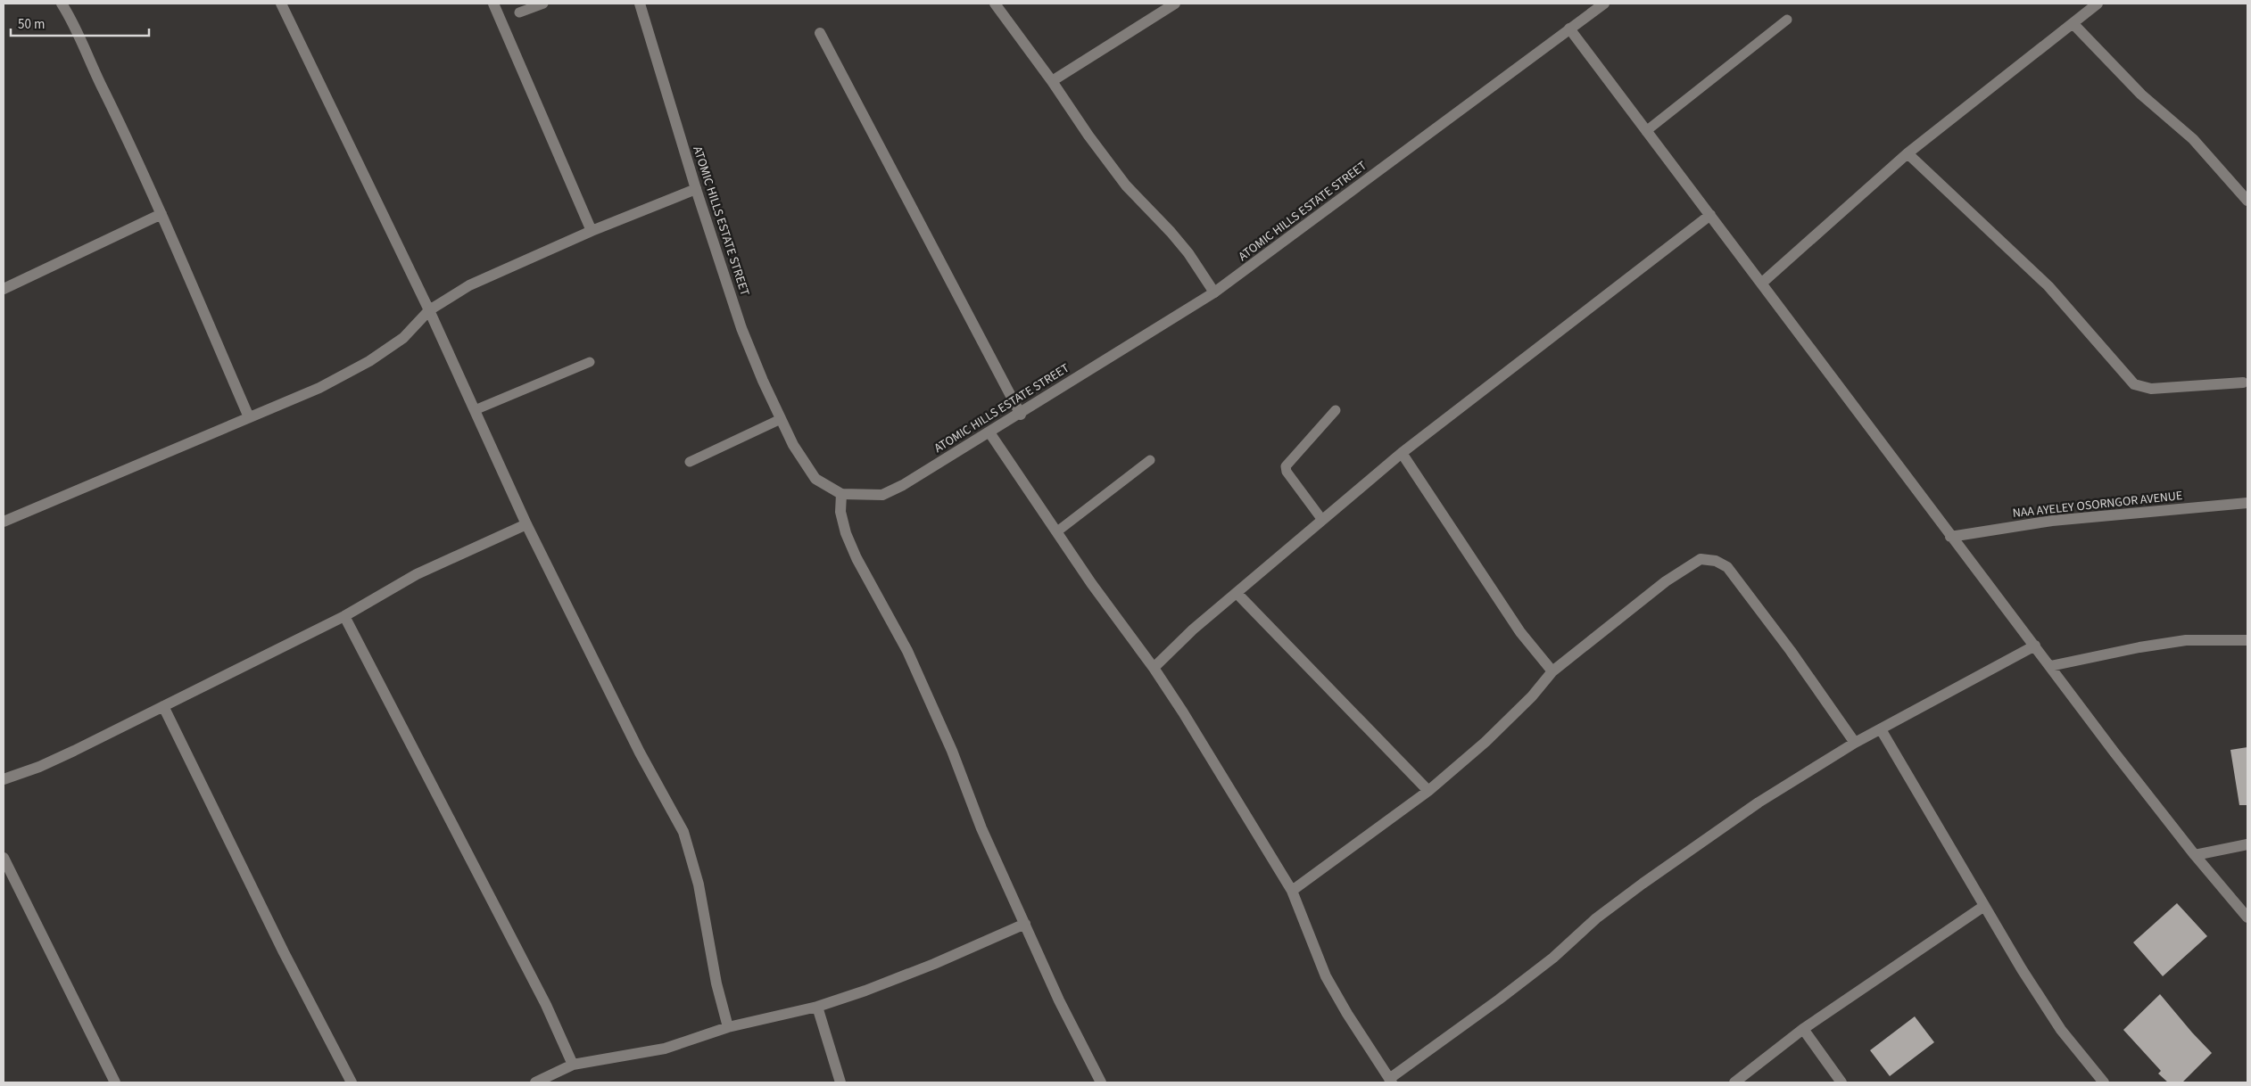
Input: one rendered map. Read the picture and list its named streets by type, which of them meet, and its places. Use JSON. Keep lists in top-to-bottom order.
{
  "streets": {
    "street": ["ATOMIC HILLS ESTATE STREET", "NAA AYELEY OSORNGOR AVENUE"]
  },
  "scale_bar": "50 m"
}
